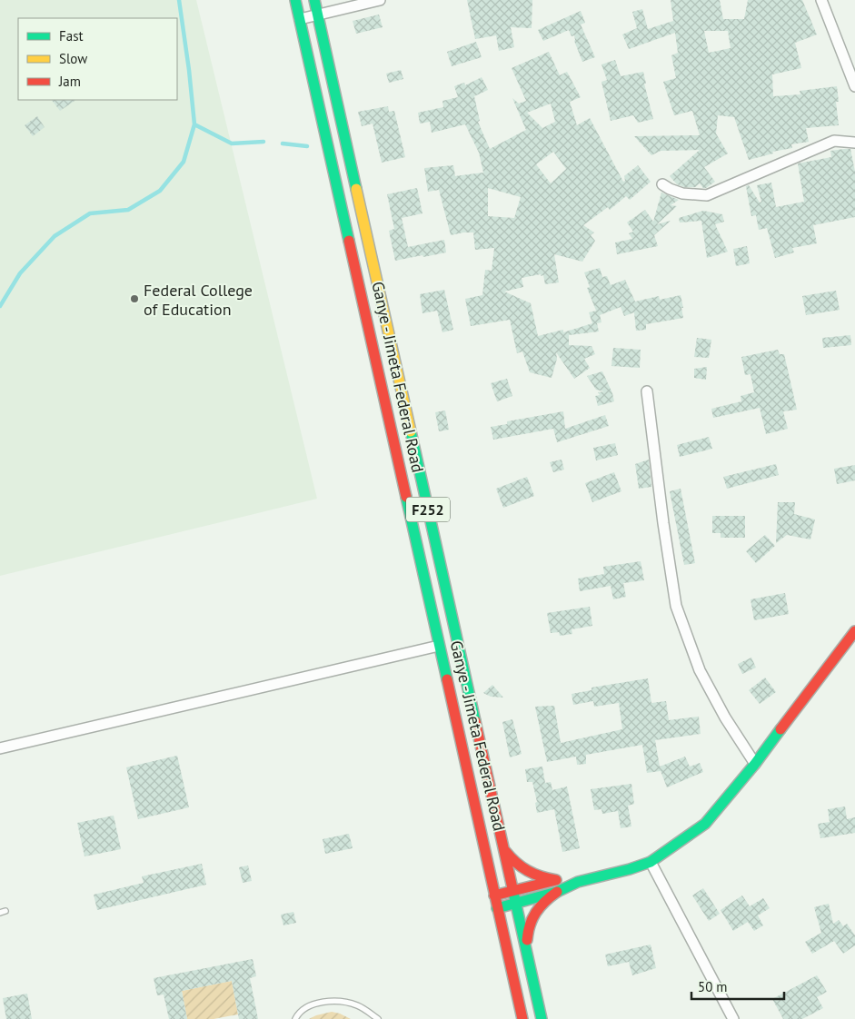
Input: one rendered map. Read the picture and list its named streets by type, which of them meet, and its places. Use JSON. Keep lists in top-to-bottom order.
{
  "streets": {
    "main road": ["Ganye - Jimeta Federal Road", "F252"]
  },
  "places": ["Federal College of Education"],
  "legend": ["Fast", "Slow", "Jam"],
  "scale_bar": "50 m"
}
